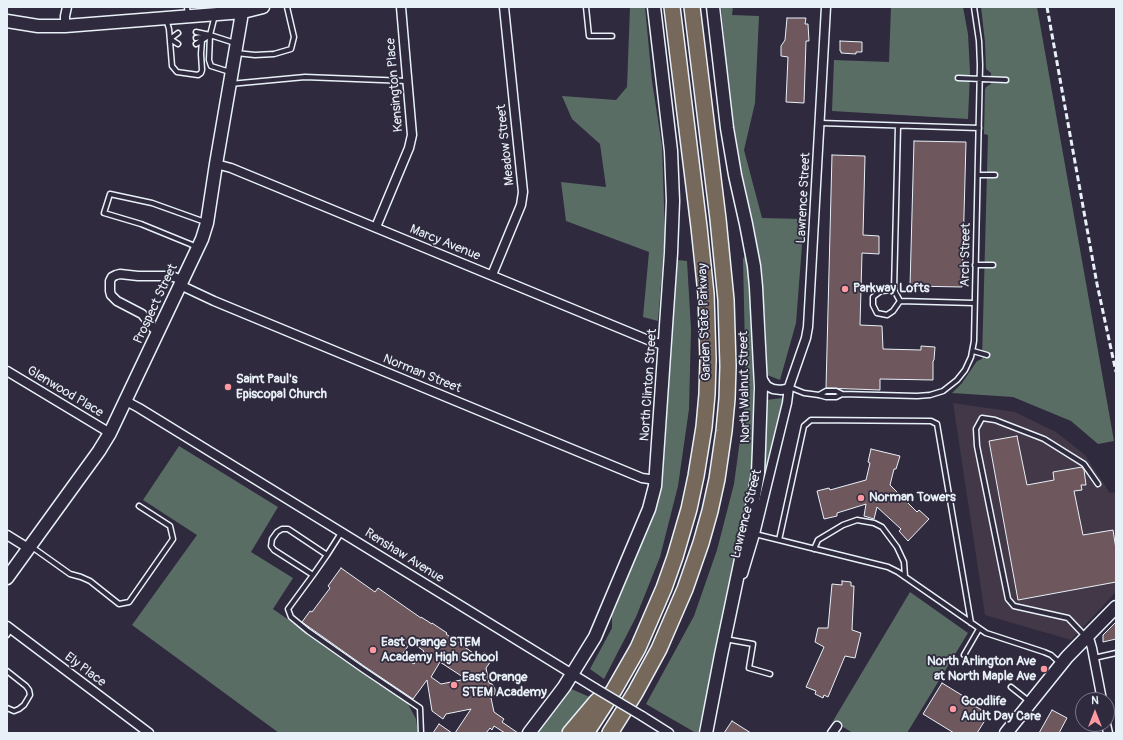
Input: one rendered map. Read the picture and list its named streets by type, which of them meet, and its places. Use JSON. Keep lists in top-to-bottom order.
{
  "streets": {
    "highway": ["Garden State Parkway"],
    "main road": ["Prospect Street", "North Clinton Street", "North Walnut Street"],
    "street": [
      "Kensington Place",
      "Meadow Street",
      "Lawrence Street",
      "Marcy Avenue",
      "Norman Street",
      "Glenwood Place",
      "Renshaw Avenue",
      "Ely Place"
    ],
    "lane": ["Arch Street"]
  },
  "crossings": [
    ["Kensington Place", "Marcy Avenue"],
    ["Meadow Street", "Marcy Avenue"],
    ["Lawrence Street", "Arch Street"],
    ["Lawrence Street", "North Walnut Street"],
    ["Marcy Avenue", "Prospect Street"],
    ["Marcy Avenue", "North Clinton Street"],
    ["Prospect Street", "Norman Street"],
    ["Prospect Street", "Glenwood Place"],
    ["Prospect Street", "Renshaw Avenue"],
    ["Norman Street", "North Clinton Street"],
    ["North Clinton Street", "Renshaw Avenue"]
  ],
  "places": [
    "Parkway Lofts",
    "Saint Paul's Episcopal Church",
    "Norman Towers",
    "East Orange STEM Academy High School",
    "North Arlington Ave at North Maple Ave",
    "East Orange STEM Academy",
    "Goodlife Adult Day Care"
  ],
  "north": "top"
}
